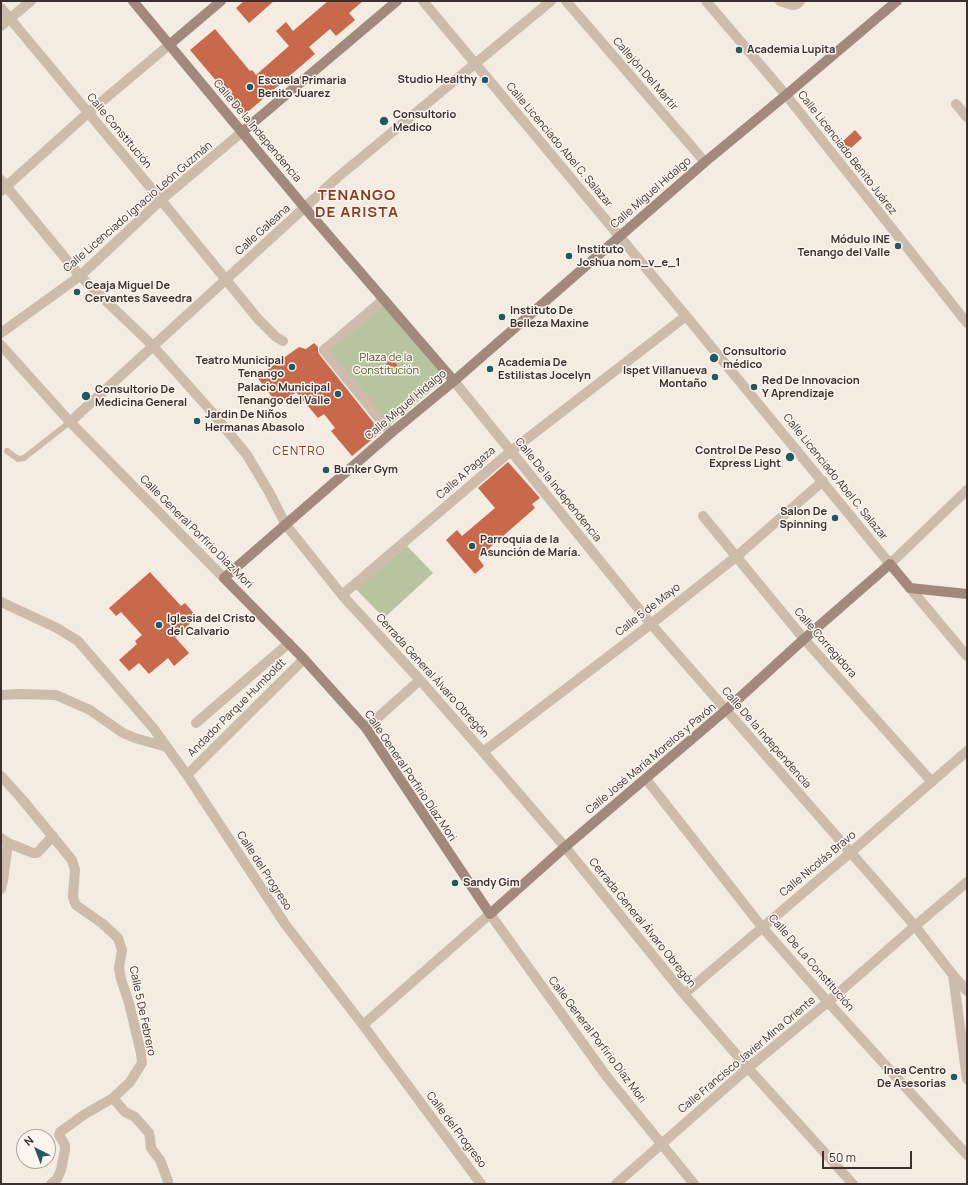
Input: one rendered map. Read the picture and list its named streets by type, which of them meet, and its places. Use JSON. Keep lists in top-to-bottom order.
{
  "streets": {
    "street": [
      "Callejón Del Martir",
      "Calle Constitución",
      "Calle De la Independencia",
      "Calle Licenciado Abel C. Salazar",
      "Calle Licenciado Benito Juárez",
      "Calle Miguel Hidalgo",
      "Calle Licenciado Ignacio León Guzmán",
      "Calle Galeana",
      "Calle A Pagaza",
      "Calle General Porfirio Díaz Mori",
      "Calle 5 de Mayo",
      "Calle Corregidora",
      "Cerrada General Álvaro Obregón",
      "Andador Parque Humboldt",
      "Calle José María Morelos y Pavón",
      "Calle Nicolás Bravo",
      "Calle del Progreso",
      "Calle De La Constitución",
      "Calle 5 De Febrero",
      "Calle Francisco Javier Mina Oriente"
    ]
  },
  "crossings": [
    ["Callejón Del Martir", "Calle Miguel Hidalgo"],
    ["Calle Constitución", "Calle Licenciado Ignacio León Guzmán"],
    ["Calle Constitución", "Calle Galeana"],
    ["Calle De la Independencia", "Calle Miguel Hidalgo"],
    ["Calle De la Independencia", "Calle Licenciado Ignacio León Guzmán"],
    ["Calle De la Independencia", "Calle Galeana"],
    ["Calle De la Independencia", "Calle A Pagaza"],
    ["Calle De la Independencia", "Calle 5 de Mayo"],
    ["Calle De la Independencia", "Calle José María Morelos y Pavón"],
    ["Calle De la Independencia", "Calle Nicolás Bravo"],
    ["Calle De la Independencia", "Calle Francisco Javier Mina Oriente"],
    ["Calle Licenciado Abel C. Salazar", "Calle Miguel Hidalgo"],
    ["Calle Licenciado Abel C. Salazar", "Calle Galeana"],
    ["Calle Licenciado Abel C. Salazar", "Calle A Pagaza"],
    ["Calle Licenciado Abel C. Salazar", "Calle 5 de Mayo"],
    ["Calle Licenciado Abel C. Salazar", "Calle José María Morelos y Pavón"],
    ["Calle Licenciado Benito Juárez", "Calle Miguel Hidalgo"],
    ["Calle Miguel Hidalgo", "Calle General Porfirio Díaz Mori"],
    ["Calle Miguel Hidalgo", "Cerrada General Álvaro Obregón"],
    ["Calle Licenciado Ignacio León Guzmán", "Cerrada General Álvaro Obregón"],
    ["Calle Galeana", "Calle General Porfirio Díaz Mori"],
    ["Calle Galeana", "Cerrada General Álvaro Obregón"],
    ["Calle A Pagaza", "Cerrada General Álvaro Obregón"],
    ["Calle General Porfirio Díaz Mori", "Andador Parque Humboldt"],
    ["Calle General Porfirio Díaz Mori", "Calle José María Morelos y Pavón"],
    ["Calle General Porfirio Díaz Mori", "Calle Francisco Javier Mina Oriente"],
    ["Calle 5 de Mayo", "Calle Corregidora"],
    ["Calle 5 de Mayo", "Cerrada General Álvaro Obregón"],
    ["Calle Corregidora", "Calle José María Morelos y Pavón"],
    ["Calle Corregidora", "Calle Nicolás Bravo"],
    ["Cerrada General Álvaro Obregón", "Calle José María Morelos y Pavón"],
    ["Cerrada General Álvaro Obregón", "Calle Nicolás Bravo"],
    ["Cerrada General Álvaro Obregón", "Calle Francisco Javier Mina Oriente"],
    ["Andador Parque Humboldt", "Calle del Progreso"],
    ["Calle José María Morelos y Pavón", "Calle del Progreso"],
    ["Calle José María Morelos y Pavón", "Calle De La Constitución"],
    ["Calle Nicolás Bravo", "Calle De La Constitución"],
    ["Calle De La Constitución", "Calle Francisco Javier Mina Oriente"]
  ],
  "districts": ["TENANGO DE ARISTA", "CENTRO"],
  "parks": ["Plaza de la Constitución"],
  "places": [
    "Academia Lupita",
    "Studio Healthy",
    "Escuela Primaria Benito Juarez",
    "Consultorio Medico",
    "Módulo INE Tenango del Valle",
    "Instituto Joshua nom_v_e_1",
    "Ceaja Miguel De Cervantes Saveedra",
    "Instituto De Belleza Maxine",
    "Consultorio médico",
    "Teatro Municipal Tenango",
    "Academia De Estilistas Jocelyn",
    "Ispet Villanueva Montaño",
    "Red De Innovacion Y Aprendizaje",
    "Palacio Municipal Tenango del Valle",
    "Consultorio De Medicina General",
    "Jardin De Niños Hermanas Abasolo",
    "Control De Peso Express Light",
    "Bunker Gym",
    "Salon De Spinning",
    "Parroquia de la Asunción de María.",
    "Iglesia del Cristo del Calvario",
    "Sandy Gim",
    "Inea Centro De Asesorias"
  ],
  "scale_bar": "50 m",
  "north": "top left"
}
